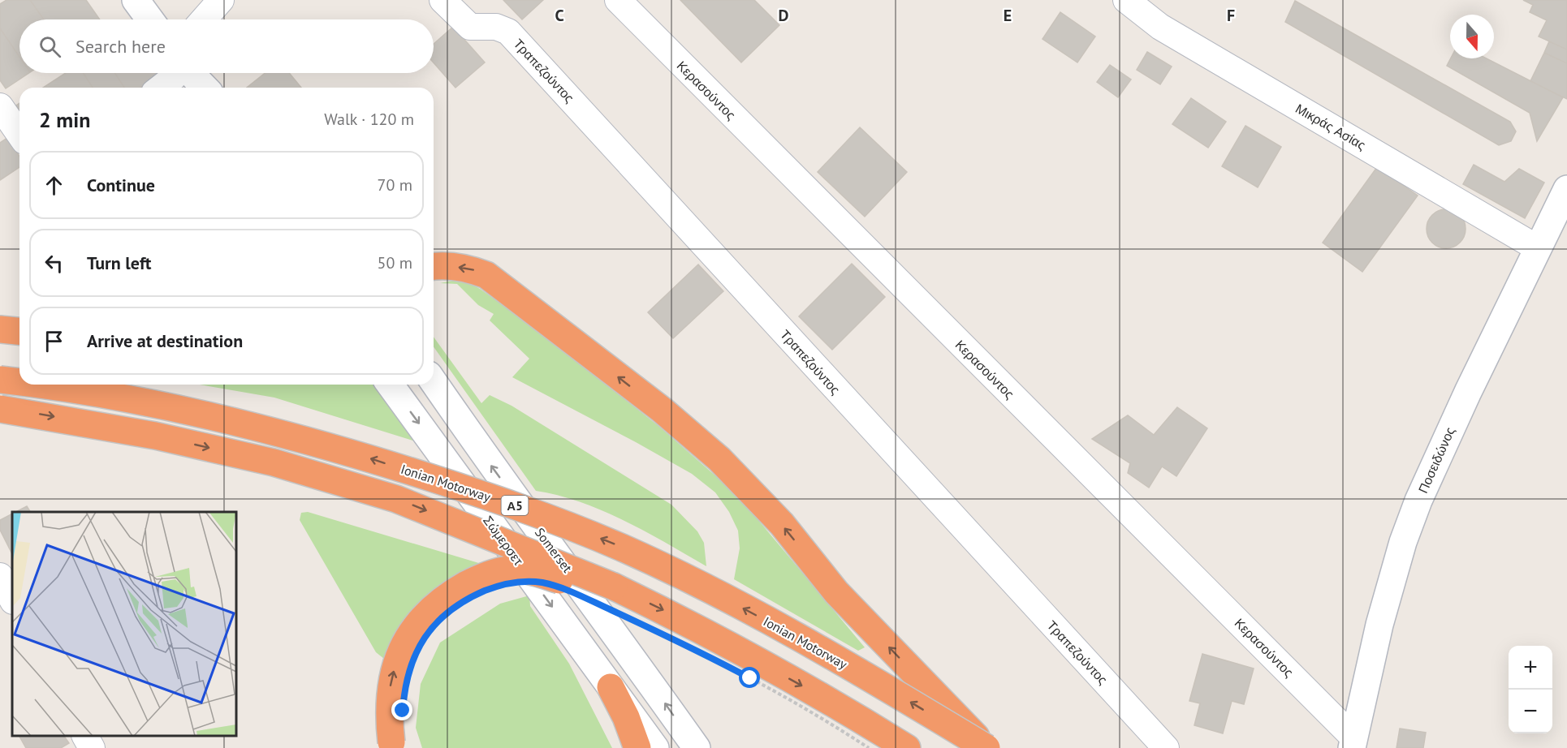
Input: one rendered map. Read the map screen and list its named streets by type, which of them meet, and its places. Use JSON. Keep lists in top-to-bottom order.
{
  "streets": {
    "highway": ["Ionian Motorway", "Α5"],
    "street": [
      "Τραπεζούντος",
      "Κερασούντος",
      "Μικράς Ασίας",
      "Ποσειδώνος",
      "Σώμερσετ",
      "Somerset"
    ]
  },
  "crossings": [
    ["Κερασούντος", "Ποσειδώνος"],
    ["Μικράς Ασίας", "Ποσειδώνος"]
  ],
  "one_way": ["Σώμερσετ", "Somerset"],
  "north": "bottom",
  "page": {
    "search": "Search here",
    "heading": ["2 min", "Walk · 120 m"],
    "list": [
      ["Continue", "70 m"],
      ["Turn left", "50 m"],
      "Arrive at destination"
    ],
    "map_buttons": ["+", "−"]
  },
  "grid": {
    "columns": [
      "C",
      "D",
      "E",
      "F"
    ]
  }
}
